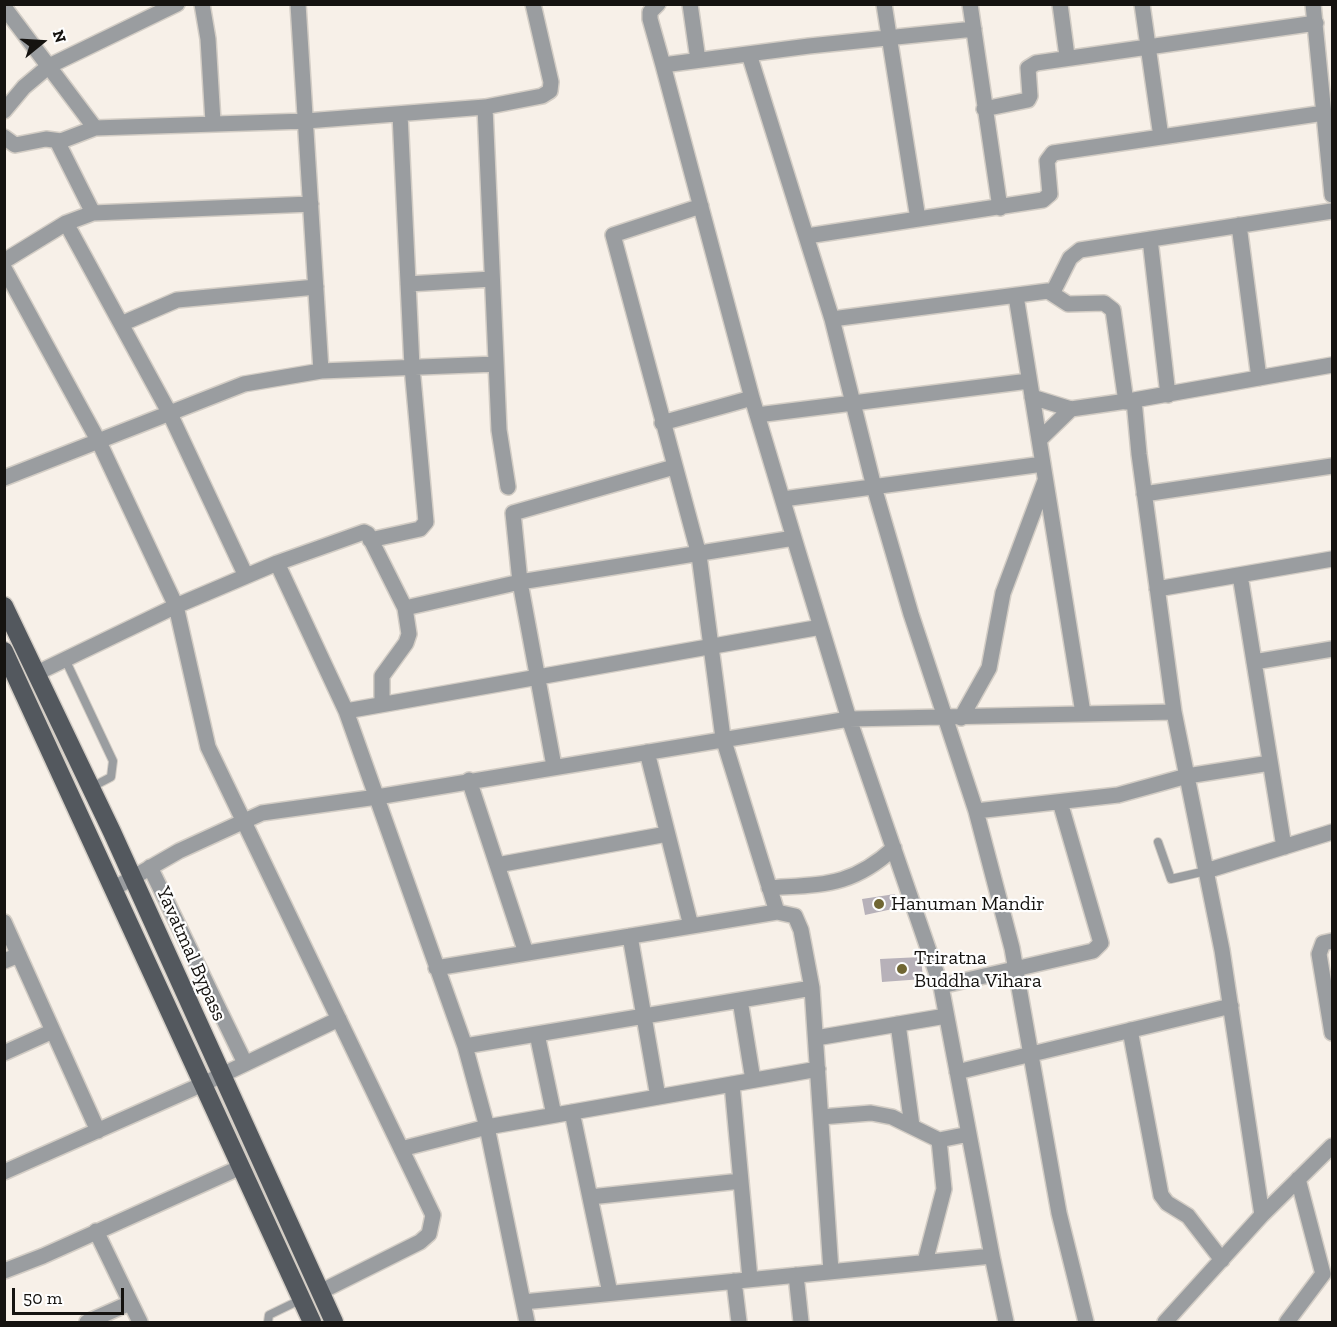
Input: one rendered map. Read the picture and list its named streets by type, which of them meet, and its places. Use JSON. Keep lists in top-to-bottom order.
{
  "streets": {
    "main road": ["Yavatmal Bypass"]
  },
  "places": ["Hanuman Mandir", "Triratna Buddha Vihara"],
  "scale_bar": "50 m",
  "north": "right"
}
